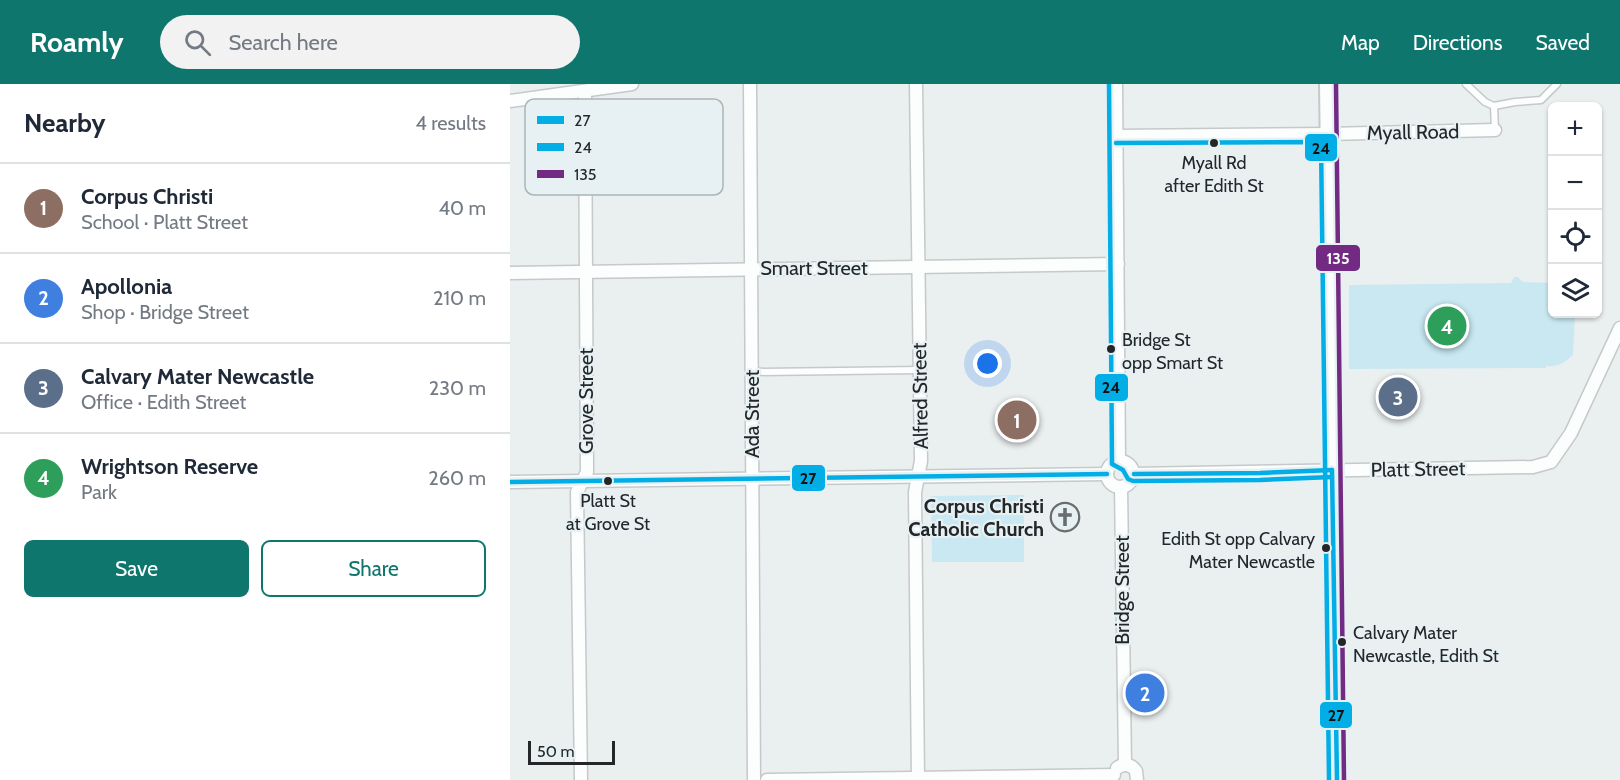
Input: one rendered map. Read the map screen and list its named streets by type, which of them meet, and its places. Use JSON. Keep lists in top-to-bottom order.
{
  "streets": {
    "street": [
      "Myall Road",
      "Smart Street",
      "Alfred Street",
      "Grove Street",
      "Ada Street",
      "Platt Street",
      "Bridge Street"
    ]
  },
  "crossings": [
    ["Smart Street", "Alfred Street"],
    ["Smart Street", "Grove Street"],
    ["Smart Street", "Ada Street"],
    ["Platt Street", "Bridge Street"]
  ],
  "places": {
    "other": [
      "Myall Rd after Edith St",
      "Bridge St opp Smart St",
      "Platt St at Grove St",
      "Edith St opp Calvary Mater Newcastle",
      "Calvary Mater Newcastle, Edith St"
    ],
    "church": ["Corpus Christi Catholic Church"]
  },
  "lines": ["transit line 24", "transit line 135", "transit line 27"],
  "legend": ["27", "24", "135"],
  "scale_bar": "50 m",
  "page": {
    "header": "Roamly",
    "search": "Search here",
    "nav": ["Map", "Directions", "Saved"],
    "heading": ["Nearby", "4 results"],
    "map_buttons": ["+", "−"],
    "list": [
      {
        "mark": "1",
        "name": "Corpus Christi",
        "note": "School · Platt Street",
        "value": "40 m"
      },
      {
        "mark": "2",
        "name": "Apollonia",
        "note": "Shop · Bridge Street",
        "value": "210 m"
      },
      {
        "mark": "3",
        "name": "Calvary Mater Newcastle",
        "note": "Office · Edith Street",
        "value": "230 m"
      },
      {
        "mark": "4",
        "name": "Wrightson Reserve",
        "note": "Park",
        "value": "260 m"
      }
    ],
    "pins": [
      "4",
      "3",
      "1",
      "2"
    ],
    "buttons": ["Save", "Share"],
    "scale": "50 m"
  }
}
